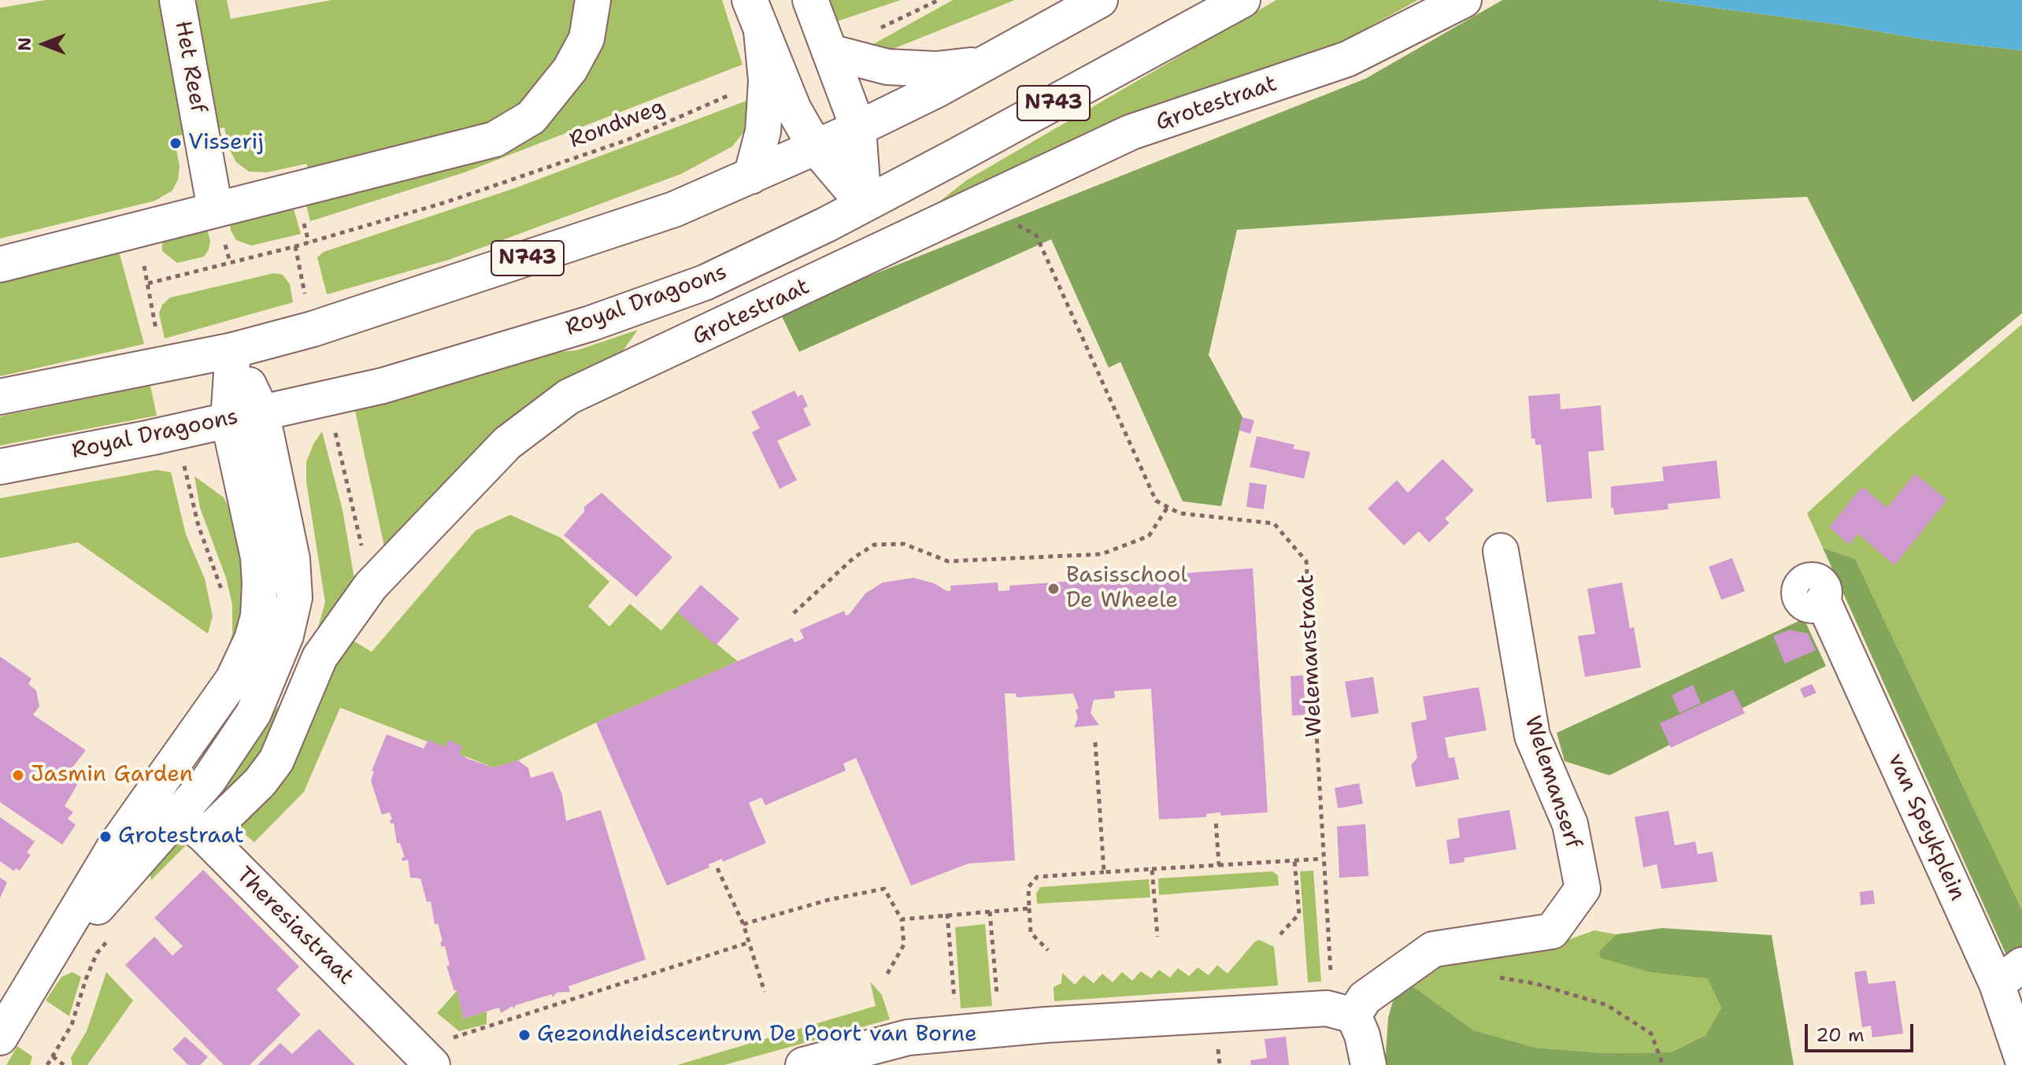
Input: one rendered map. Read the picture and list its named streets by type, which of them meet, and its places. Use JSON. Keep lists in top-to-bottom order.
{
  "streets": {
    "street": [
      "Het Reef",
      "N743",
      "Grotestraat",
      "Royal Dragoons",
      "Welemanserf",
      "van Speykplein",
      "Theresiastraat"
    ],
    "path": ["Rondweg", "Welemanstraat"]
  },
  "crossings": [
    ["N743", "Grotestraat"],
    ["Grotestraat", "Royal Dragoons"],
    ["Grotestraat", "Theresiastraat"],
    ["Welemanstraat", "Welemanserf"]
  ],
  "places": [
    "Visserij",
    "Basisschool De Wheele",
    "Jasmin Garden",
    "Grotestraat",
    "Gezondheidscentrum De Poort van Borne"
  ],
  "scale_bar": "20 m",
  "north": "left"
}
